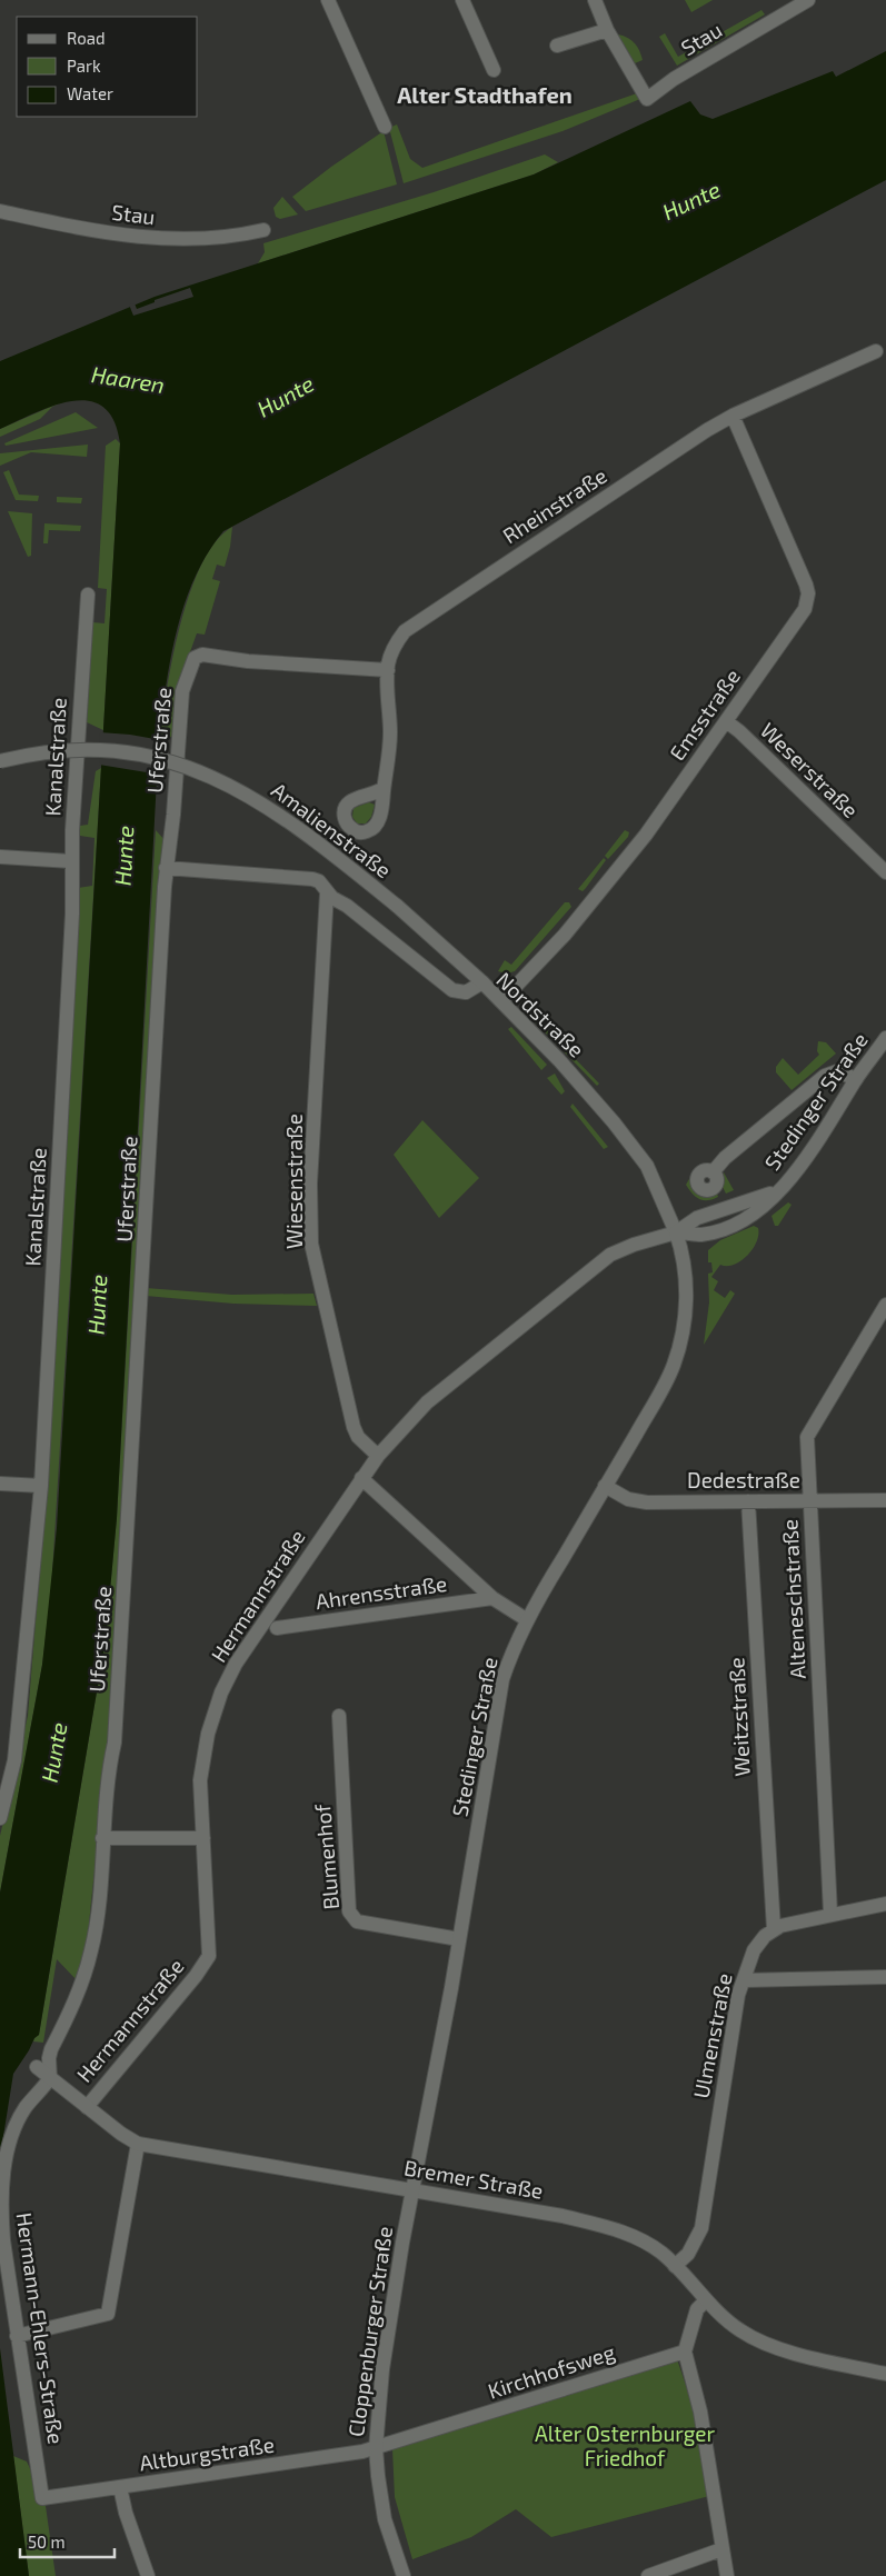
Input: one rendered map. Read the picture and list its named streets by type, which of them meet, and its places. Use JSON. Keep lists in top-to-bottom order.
{
  "streets": {
    "street": [
      "Stau",
      "Rheinstraße",
      "Emsstraße",
      "Uferstraße",
      "Kanalstraße",
      "Weserstraße",
      "Amalienstraße",
      "Nordstraße",
      "Stedinger Straße",
      "Wiesenstraße",
      "Dedestraße",
      "Ahrensstraße",
      "Hermannstraße",
      "Alteneschstraße",
      "Weitzstraße",
      "Blumenhof",
      "Ulmenstraße",
      "Bremer Straße",
      "Hermann-Ehlers-Straße",
      "Cloppenburger Straße",
      "Kirchhofsweg",
      "Altburgstraße"
    ]
  },
  "crossings": [
    ["Rheinstraße", "Emsstraße"],
    ["Rheinstraße", "Uferstraße"],
    ["Emsstraße", "Weserstraße"],
    ["Emsstraße", "Nordstraße"],
    ["Uferstraße", "Nordstraße"],
    ["Uferstraße", "Bremer Straße"],
    ["Uferstraße", "Hermann-Ehlers-Straße"],
    ["Amalienstraße", "Nordstraße"],
    ["Nordstraße", "Stedinger Straße"],
    ["Nordstraße", "Wiesenstraße"],
    ["Nordstraße", "Hermannstraße"],
    ["Stedinger Straße", "Dedestraße"],
    ["Stedinger Straße", "Hermannstraße"],
    ["Stedinger Straße", "Blumenhof"],
    ["Stedinger Straße", "Bremer Straße"],
    ["Stedinger Straße", "Cloppenburger Straße"],
    ["Wiesenstraße", "Hermannstraße"],
    ["Dedestraße", "Alteneschstraße"],
    ["Dedestraße", "Weitzstraße"],
    ["Hermannstraße", "Bremer Straße"],
    ["Alteneschstraße", "Ulmenstraße"],
    ["Weitzstraße", "Ulmenstraße"],
    ["Ulmenstraße", "Bremer Straße"],
    ["Bremer Straße", "Hermann-Ehlers-Straße"],
    ["Bremer Straße", "Cloppenburger Straße"],
    ["Hermann-Ehlers-Straße", "Altburgstraße"],
    ["Cloppenburger Straße", "Kirchhofsweg"],
    ["Cloppenburger Straße", "Altburgstraße"],
    ["Kirchhofsweg", "Altburgstraße"]
  ],
  "districts": ["Alter Stadthafen"],
  "water": ["Hunte", "Haaren"],
  "parks": ["Alter Osternburger Friedhof"],
  "legend": ["Road", "Park", "Water"],
  "scale_bar": "50 m"
}
